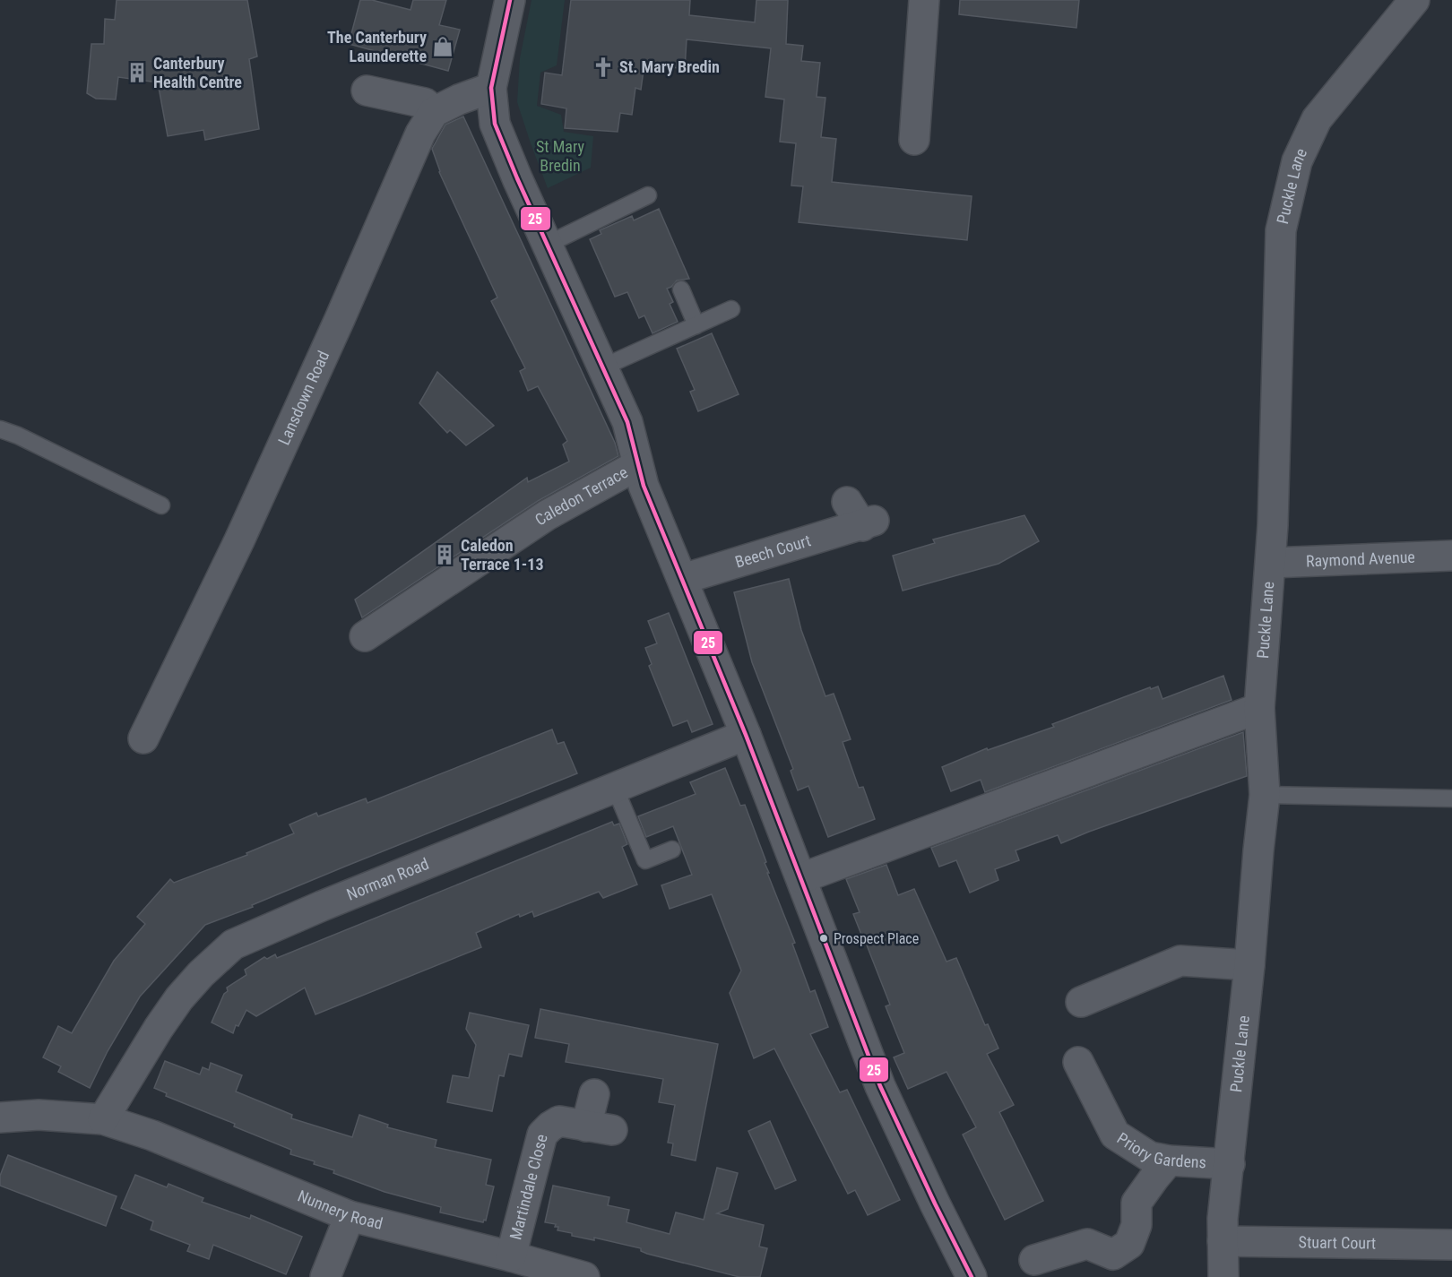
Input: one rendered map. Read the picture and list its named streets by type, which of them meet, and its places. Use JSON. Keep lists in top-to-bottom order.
{
  "streets": {
    "street": [
      "Puckle Lane",
      "Lansdown Road",
      "Caledon Terrace",
      "Beech Court",
      "Raymond Avenue",
      "Norman Road",
      "Priory Gardens",
      "Martindale Close",
      "Nunnery Road",
      "Stuart Court"
    ]
  },
  "crossings": [
    ["Puckle Lane", "Raymond Avenue"],
    ["Puckle Lane", "Priory Gardens"],
    ["Puckle Lane", "Stuart Court"],
    ["Norman Road", "Nunnery Road"],
    ["Martindale Close", "Nunnery Road"]
  ],
  "parks": ["St Mary Bredin"],
  "places": {
    "shop": ["The Canterbury Launderette"],
    "church": ["St. Mary Bredin"],
    "building": ["Canterbury Health Centre", "Caledon Terrace 1-13"],
    "other": ["Prospect Place"]
  },
  "lines": ["transit line 25"]
}
